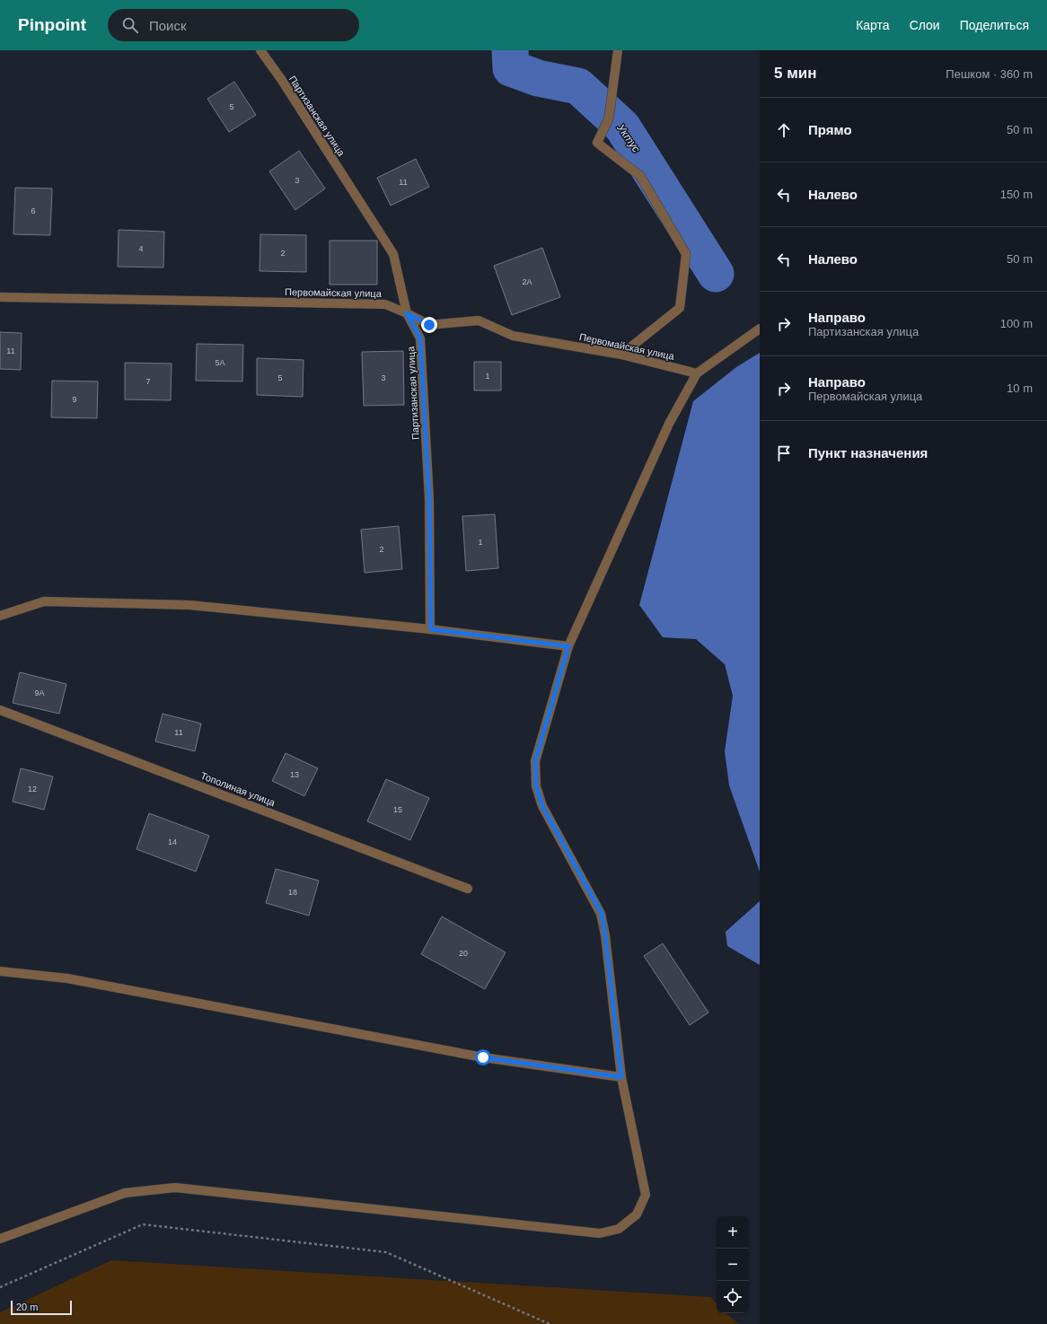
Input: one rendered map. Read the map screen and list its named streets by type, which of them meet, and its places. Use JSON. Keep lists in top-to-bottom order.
{
  "streets": {
    "street": ["Партизанская улица", "Первомайская улица", "Тополиная улица"]
  },
  "crossings": [
    ["Партизанская улица", "Первомайская улица"]
  ],
  "water": ["Уктус"],
  "house_numbers": [
    "5",
    "3",
    "11",
    "6",
    "4",
    "2",
    "2А",
    "11",
    "5А",
    "1",
    "5",
    "3",
    "7",
    "9",
    "1",
    "2",
    "9А",
    "11",
    "13",
    "12",
    "15",
    "14",
    "18",
    "20"
  ],
  "scale_bar": "20 m",
  "page": {
    "header": "Pinpoint",
    "search": "Поиск",
    "nav": ["Карта", "Слои", "Поделиться"],
    "heading": ["5 мин", "Пешком · 360 m"],
    "list": [
      ["Прямо", "50 m"],
      ["Налево", "150 m"],
      ["Налево", "50 m"],
      ["Направо", "Партизанская улица", "100 m"],
      ["Направо", "Первомайская улица", "10 m"],
      "Пункт назначения"
    ],
    "map_buttons": ["+", "−"],
    "scale": "20 m"
  }
}
